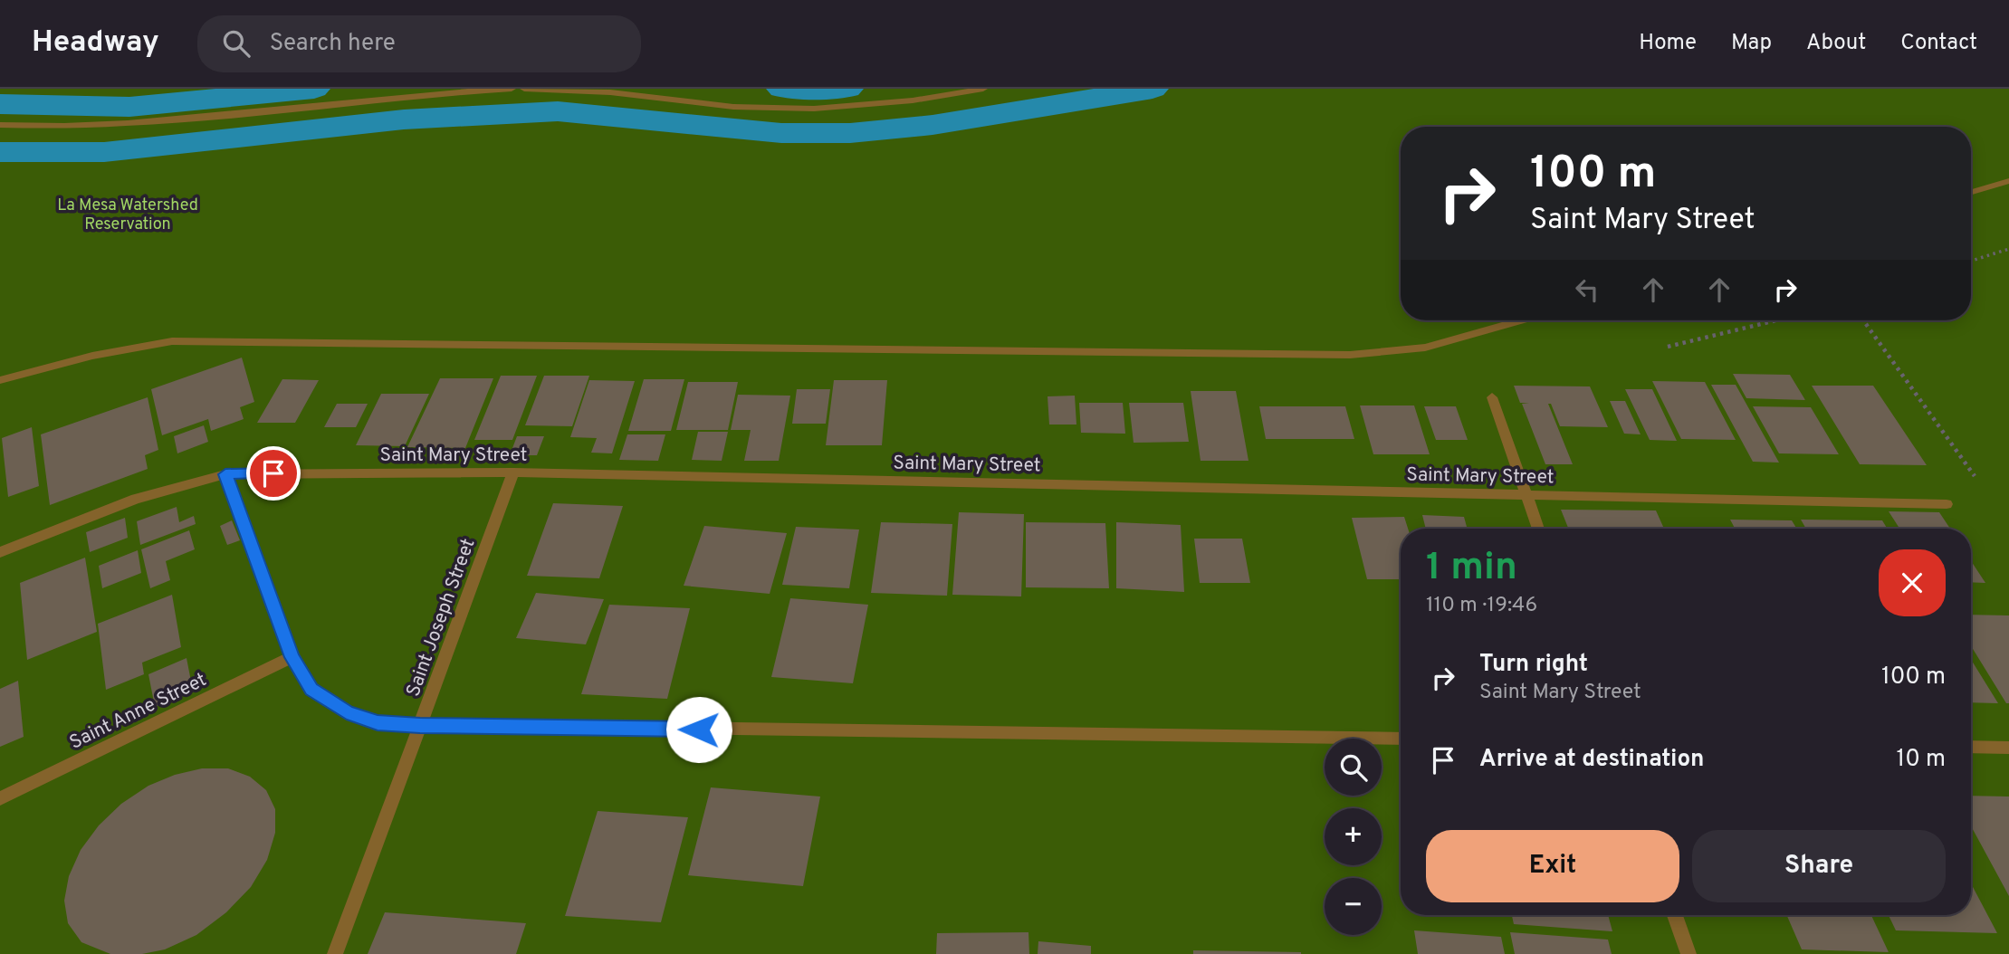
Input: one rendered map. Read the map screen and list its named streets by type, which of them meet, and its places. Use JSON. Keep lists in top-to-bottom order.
{
  "streets": {
    "street": ["Saint Mary Street", "Saint Joseph Street", "Saint Anne Street"]
  },
  "crossings": [
    ["Saint Mary Street", "Saint Joseph Street"]
  ],
  "parks": ["La Mesa Watershed Reservation"],
  "page": {
    "header": "Headway",
    "search": "Search here",
    "nav": [
      "Home",
      "Map",
      "About",
      "Contact"
    ],
    "turn": ["100 m", "Saint Mary Street"],
    "heading": ["1 min", "110 m · 19:46"],
    "list": [
      {
        "name": "Turn right",
        "note": "Saint Mary Street",
        "value": "100 m"
      },
      {
        "name": "Arrive at destination",
        "value": "10 m"
      }
    ],
    "map_buttons": ["+", "−"],
    "buttons": ["Exit", "Share"]
  }
}
